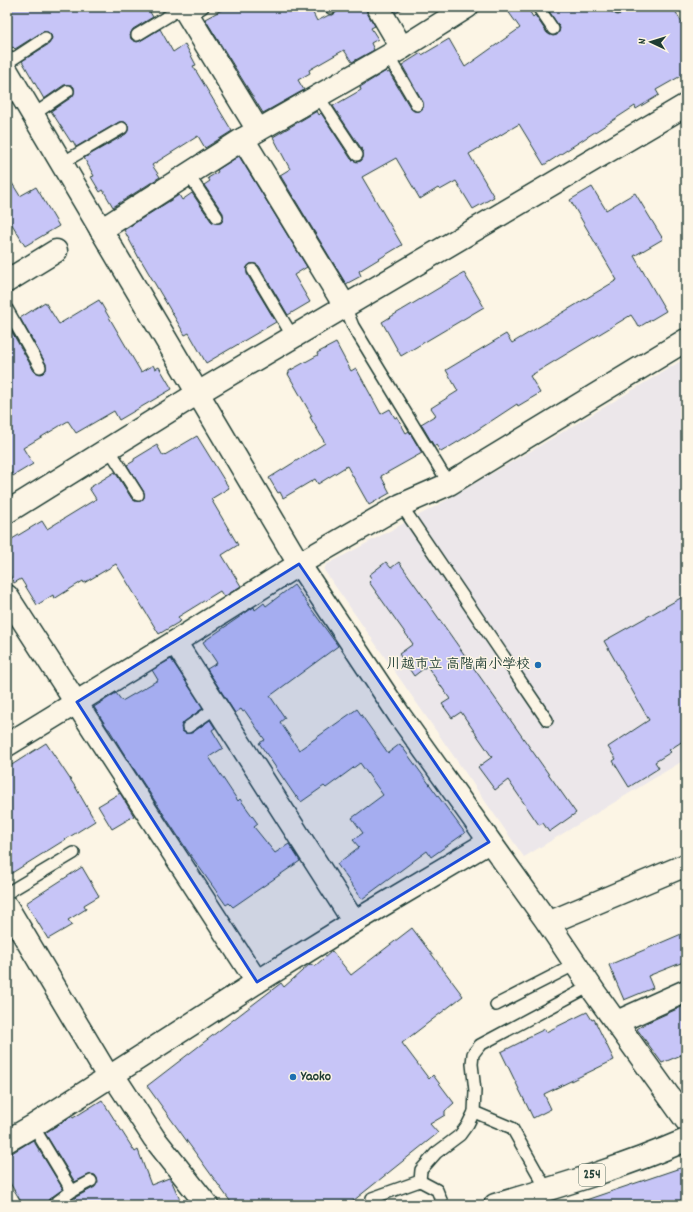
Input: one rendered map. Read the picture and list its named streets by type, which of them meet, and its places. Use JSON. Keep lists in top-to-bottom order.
{
  "streets": {
    "main road": ["254"]
  },
  "places": ["川越市立 高階南小学校", "Yaoko"],
  "north": "left"
}
